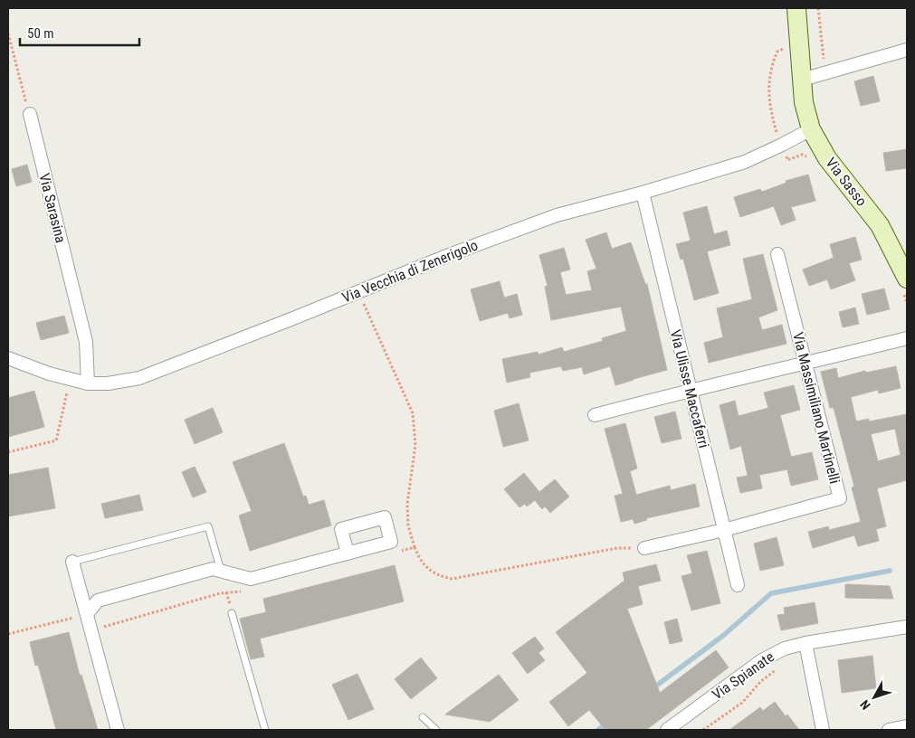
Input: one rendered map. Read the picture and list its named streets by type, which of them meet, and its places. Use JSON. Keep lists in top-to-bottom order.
{
  "streets": {
    "street": [
      "Via Sasso",
      "Via Sarasina",
      "Via Vecchia di Zenerigolo",
      "Via Ulisse Maccaferri",
      "Via Massimiliano Martinelli",
      "Via Spianate"
    ]
  },
  "crossings": [
    ["Via Sasso", "Via Vecchia di Zenerigolo"],
    ["Via Sarasina", "Via Vecchia di Zenerigolo"],
    ["Via Vecchia di Zenerigolo", "Via Ulisse Maccaferri"],
    ["Via Ulisse Maccaferri", "Via Massimiliano Martinelli"]
  ],
  "scale_bar": "50 m",
  "north": "bottom left"
}
